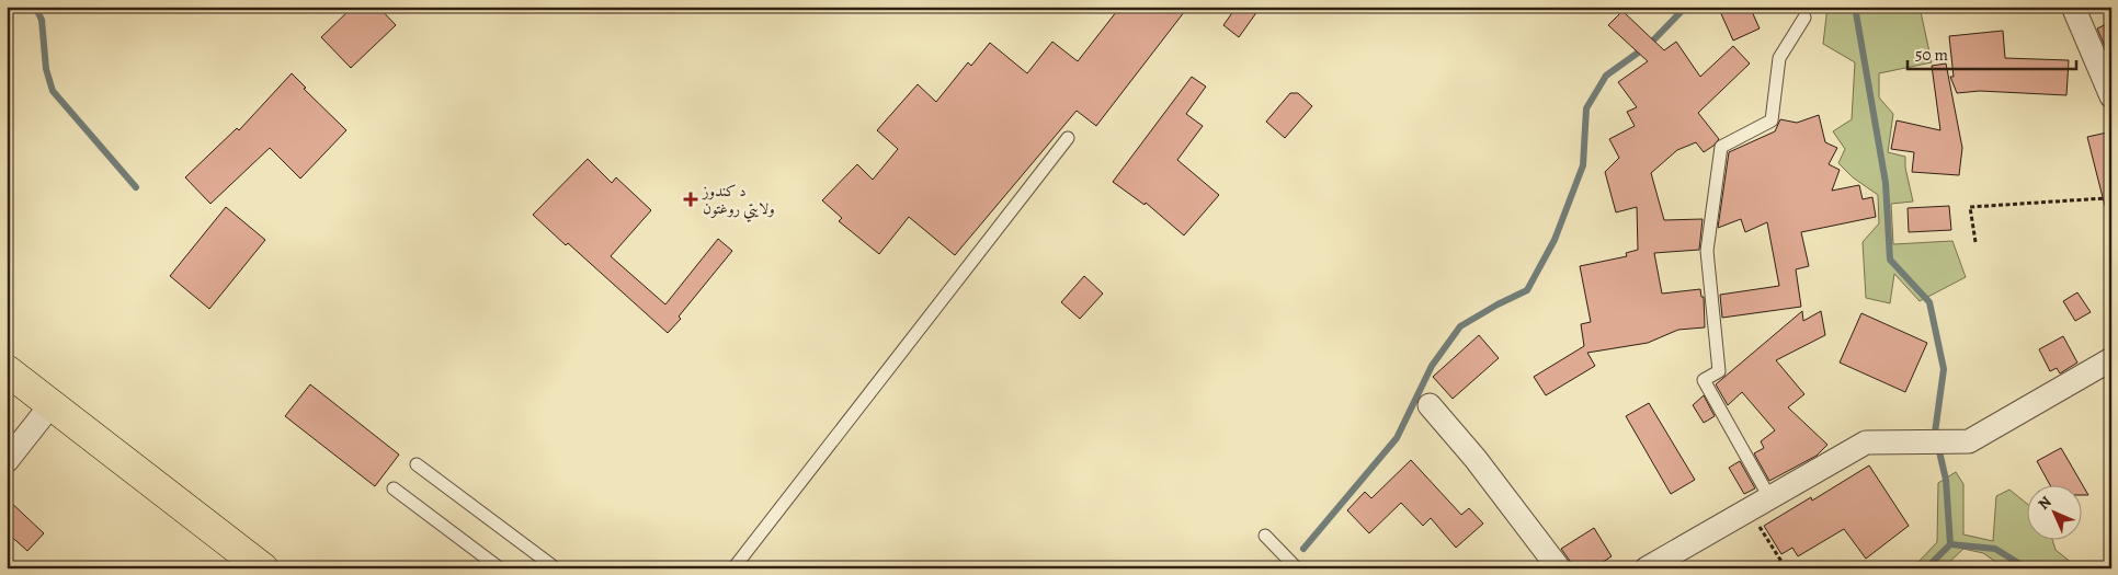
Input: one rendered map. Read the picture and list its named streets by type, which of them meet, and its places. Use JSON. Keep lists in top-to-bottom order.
{
  "places": {
    "health": ["د کندوز ولایتي روغتون"]
  },
  "scale_bar": "50 m",
  "north": "top left"
}
